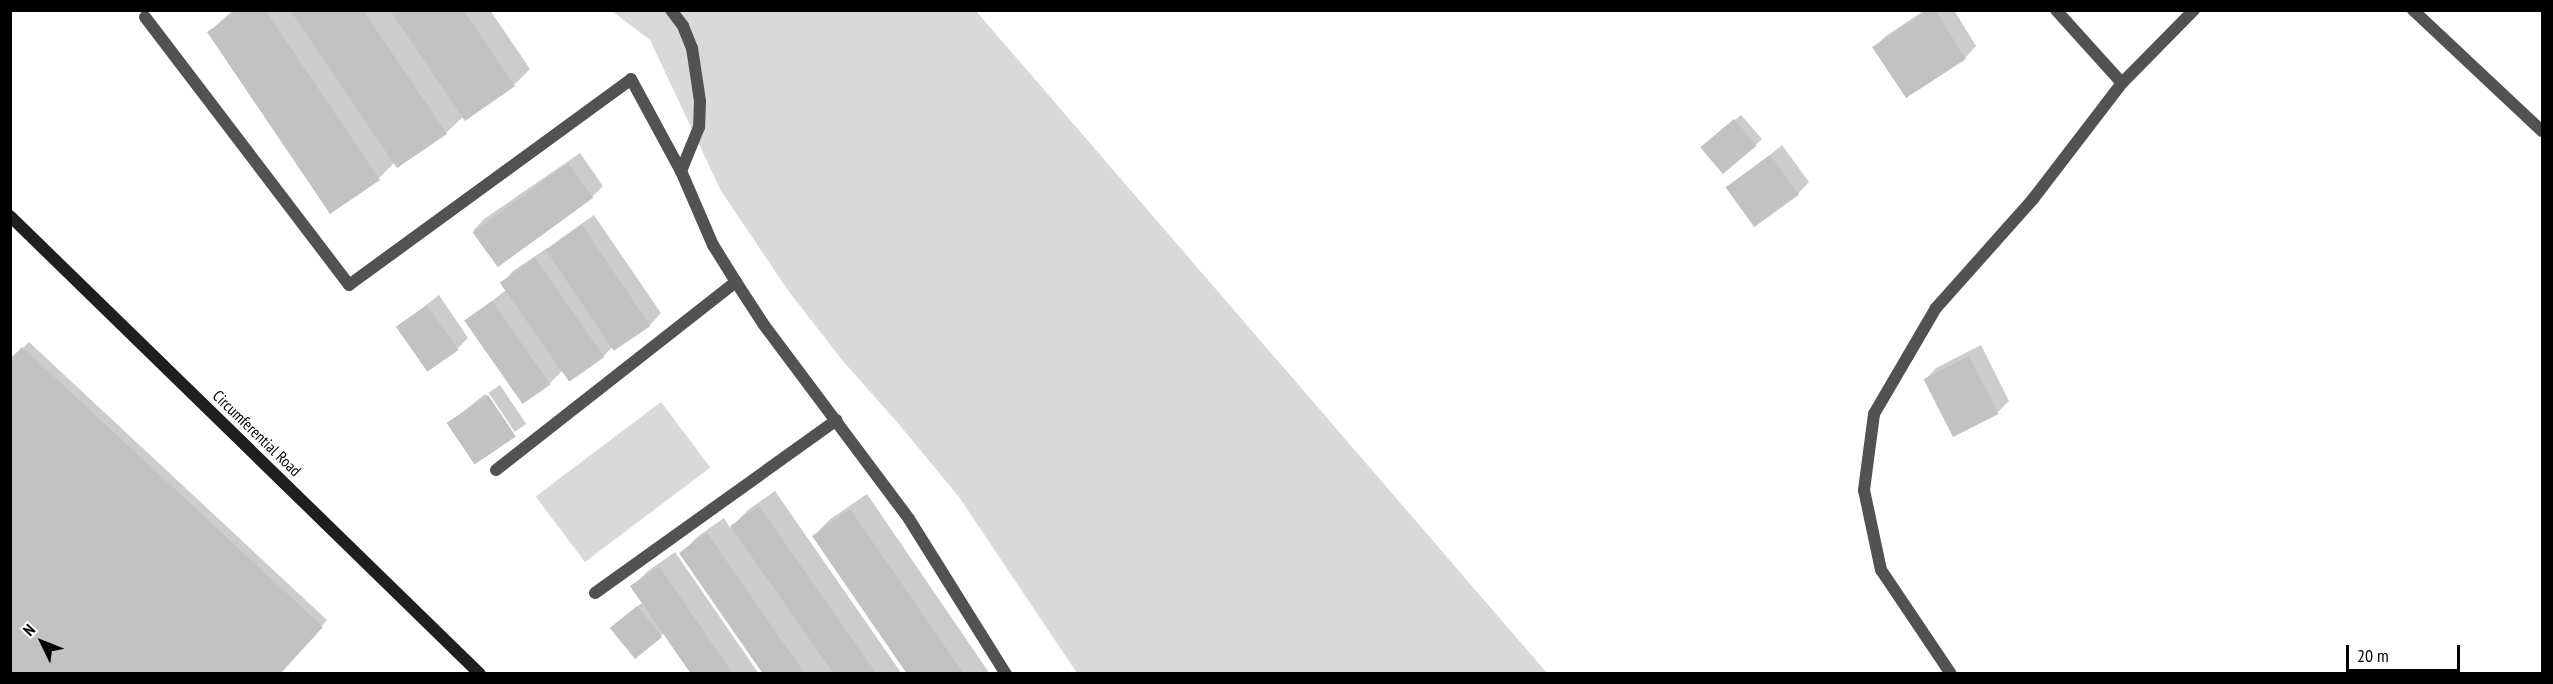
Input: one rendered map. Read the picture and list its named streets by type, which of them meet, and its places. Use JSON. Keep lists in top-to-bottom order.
{
  "streets": {
    "main road": ["Circumferential Road"]
  },
  "scale_bar": "20 m",
  "north": "top left"
}
